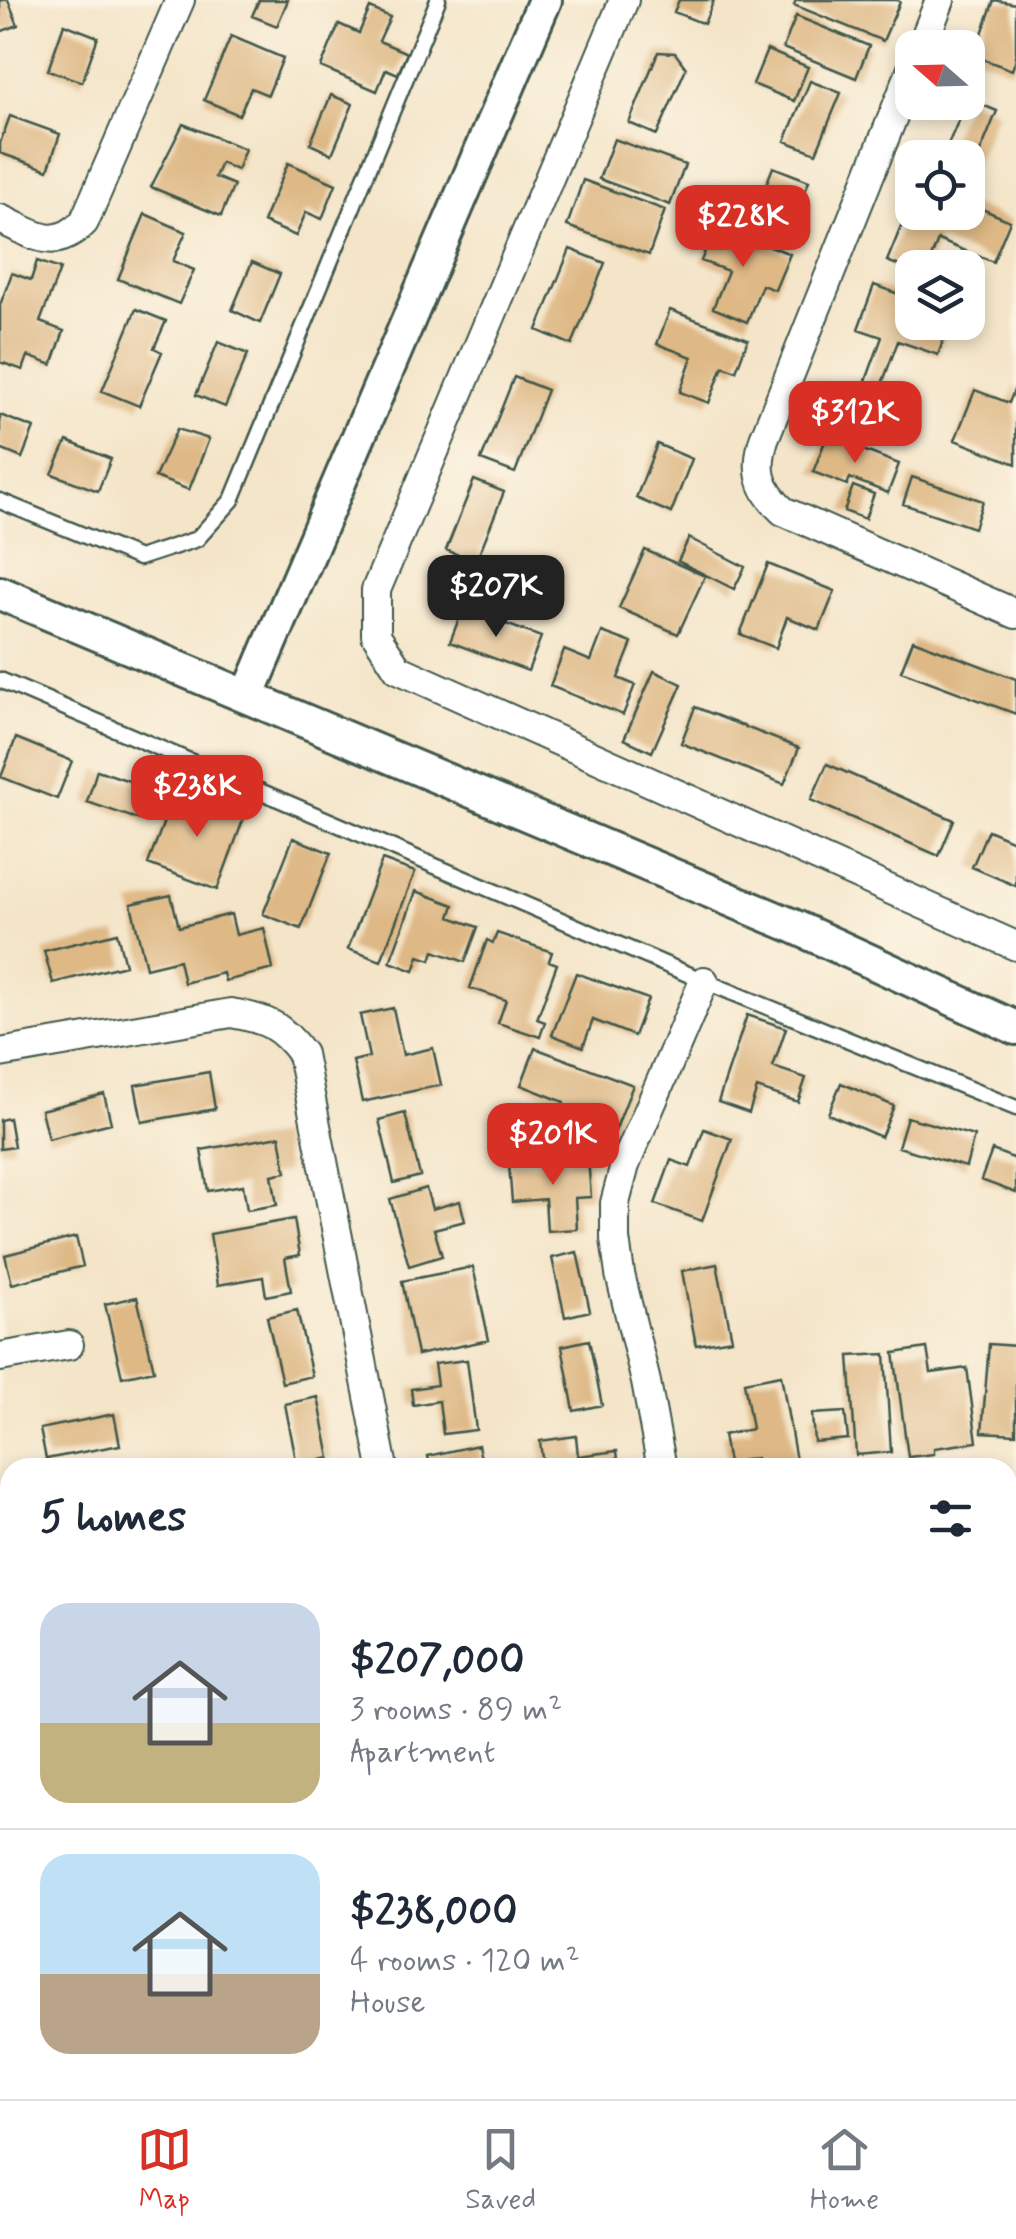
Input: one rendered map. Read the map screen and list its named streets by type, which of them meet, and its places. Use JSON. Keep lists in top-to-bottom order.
{
  "north": "left",
  "page": {
    "price": [
      "$228K",
      "$312K",
      "$207K",
      "$238K",
      "$201K"
    ],
    "heading": "5 homes",
    "list": [
      {
        "name": "$207,000",
        "note": "3 rooms · 89 m² · Apartment"
      },
      {
        "name": "$238,000",
        "note": "4 rooms · 120 m² · House"
      }
    ],
    "tabs": ["Map", "Saved", "Home"]
  }
}
